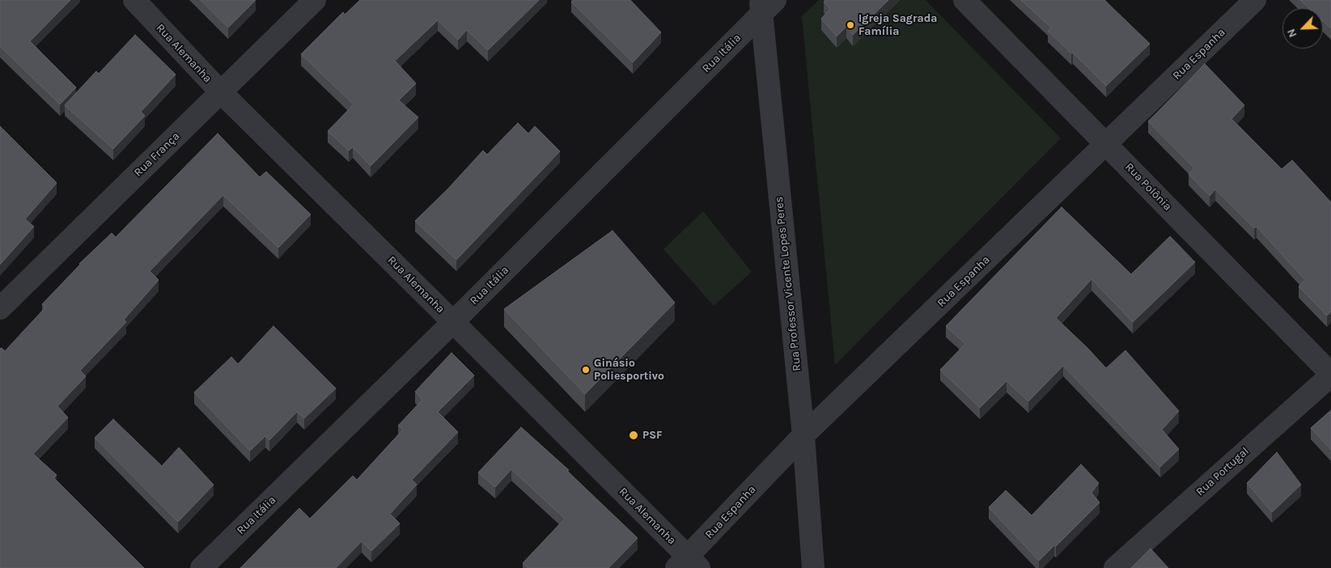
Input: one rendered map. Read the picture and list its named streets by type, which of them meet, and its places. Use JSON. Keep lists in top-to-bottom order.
{
  "streets": {
    "street": [
      "Rua Alemanha",
      "Rua Itália",
      "Rua Espanha",
      "Rua França",
      "Rua Polônia",
      "Rua Professor Vicente Lopes Peres",
      "Rua Portugal"
    ]
  },
  "crossings": [
    ["Rua Alemanha", "Rua Itália"],
    ["Rua Alemanha", "Rua Espanha"],
    ["Rua Alemanha", "Rua França"],
    ["Rua Itália", "Rua Professor Vicente Lopes Peres"],
    ["Rua Espanha", "Rua Polônia"],
    ["Rua Espanha", "Rua Professor Vicente Lopes Peres"],
    ["Rua Polônia", "Rua Portugal"]
  ],
  "places": ["Igreja Sagrada Família", "Ginásio Poliesportivo", "PSF"],
  "north": "bottom left"
}
